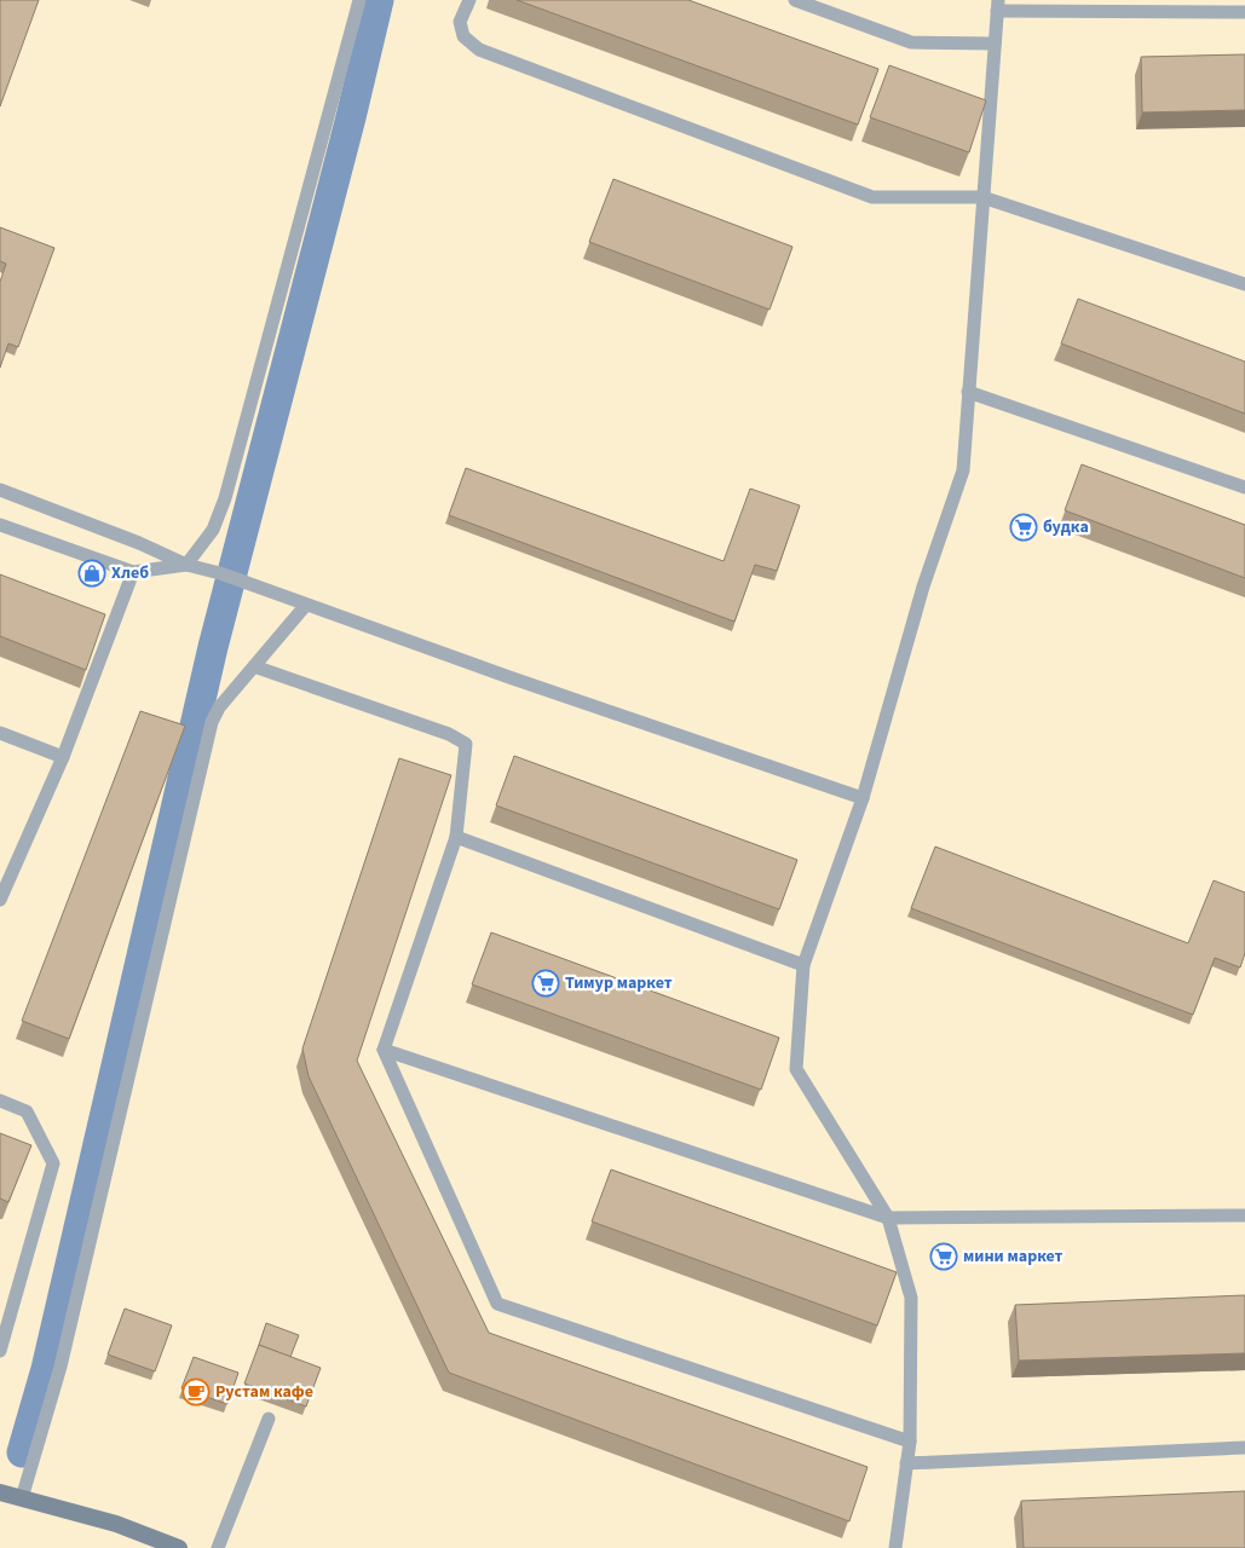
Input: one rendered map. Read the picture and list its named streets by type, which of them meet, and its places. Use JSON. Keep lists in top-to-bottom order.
{
  "places": {
    "supermarket": ["будка", "Тимур маркет", "мини маркет"],
    "shop": ["Хлеб"],
    "cafe": ["Рустам кафе"]
  }
}
